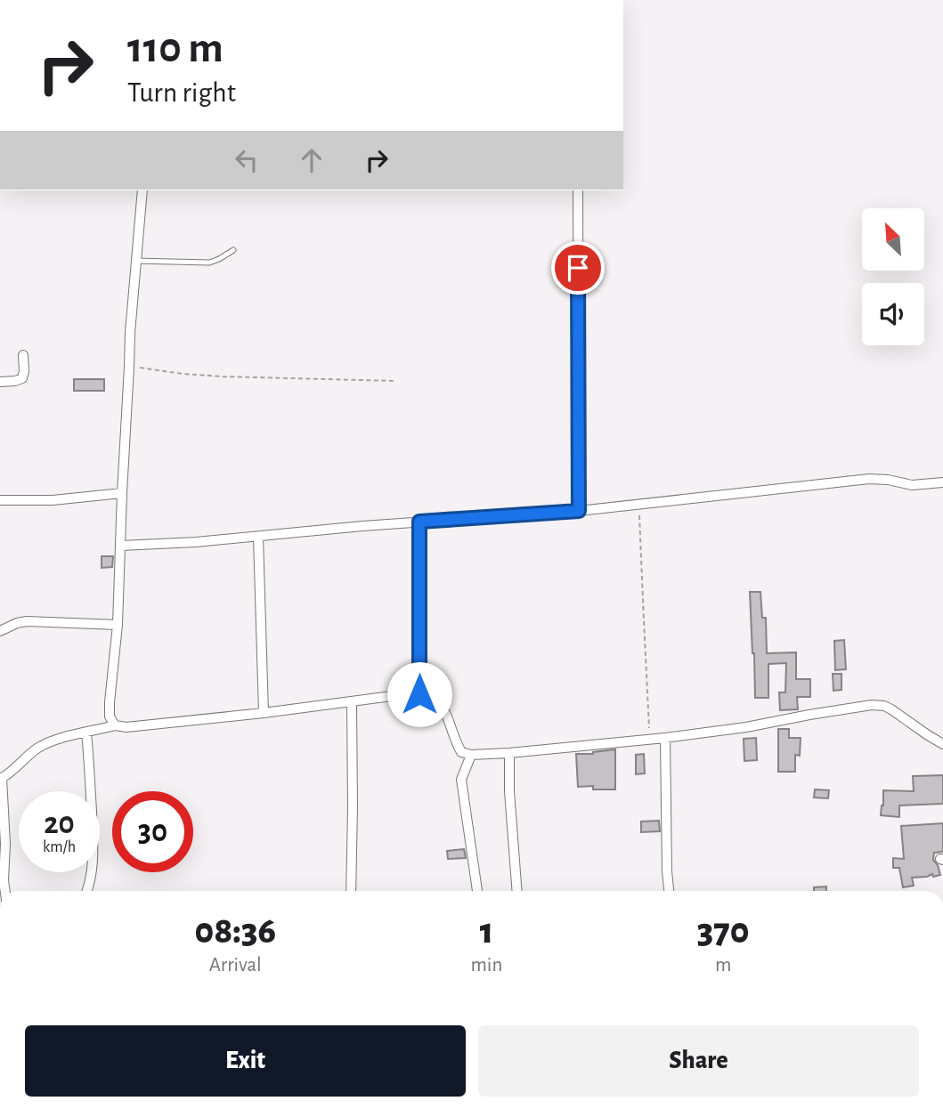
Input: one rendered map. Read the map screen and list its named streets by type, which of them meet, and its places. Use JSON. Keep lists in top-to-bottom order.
{
  "north": "top left",
  "page": {
    "turn": ["110 m", "Turn right"],
    "speed": "20 km/h",
    "limit": "30",
    "eta": [
      "08:36",
      "Arrival",
      "1",
      "min",
      "370",
      "m"
    ],
    "buttons": ["Exit", "Share"]
  }
}
